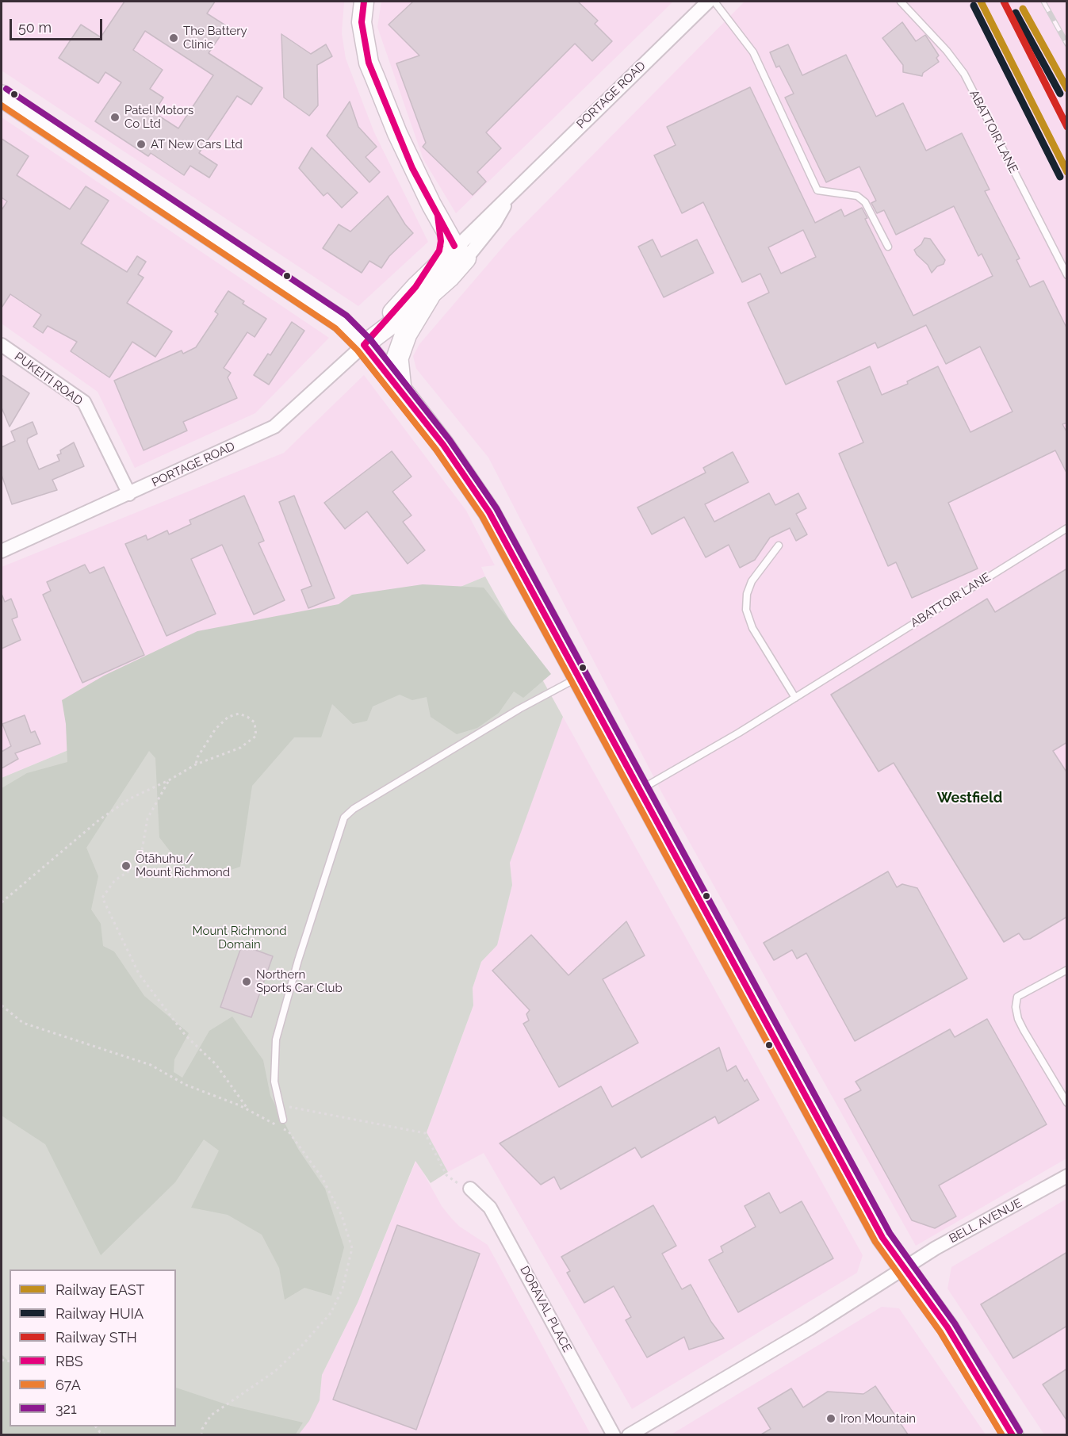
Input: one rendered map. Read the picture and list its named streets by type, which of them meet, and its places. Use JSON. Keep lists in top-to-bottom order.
{
  "streets": {
    "main road": ["PORTAGE ROAD"],
    "street": ["PUKEITI ROAD", "BELL AVENUE", "DORAVAL PLACE"],
    "lane": ["ABATTOIR LANE"]
  },
  "crossings": [
    ["PORTAGE ROAD", "PUKEITI ROAD"]
  ],
  "districts": ["Westfield"],
  "parks": ["Mount Richmond Domain"],
  "places": [
    "The Battery Clinic",
    "Patel Motors Co Ltd",
    "AT New Cars Ltd",
    "Ōtāhuhu / Mount Richmond",
    "Northern Sports Car Club",
    "Iron Mountain"
  ],
  "lines": [
    "rail line EAST",
    "rail line STH",
    "transit line RBS",
    "rail line HUIA",
    "transit line 321",
    "transit line 67A"
  ],
  "legend": [
    "Railway EAST",
    "Railway HUIA",
    "Railway STH",
    "RBS",
    "67A",
    "321"
  ],
  "scale_bar": "50 m"
}
